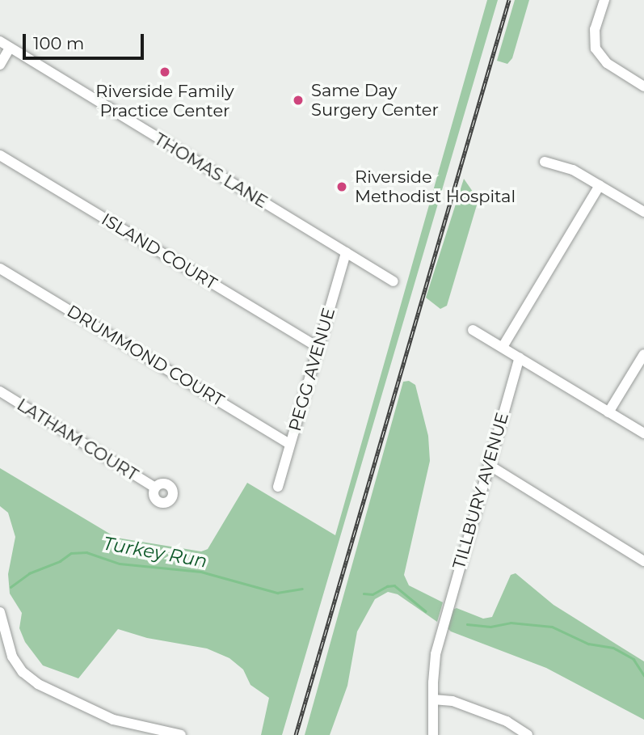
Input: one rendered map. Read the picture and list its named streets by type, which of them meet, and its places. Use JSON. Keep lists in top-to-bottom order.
{
  "streets": {
    "street": [
      "THOMAS LANE",
      "ISLAND COURT",
      "DRUMMOND COURT",
      "PEGG AVENUE",
      "LATHAM COURT",
      "TILLBURY AVENUE"
    ]
  },
  "crossings": [
    ["THOMAS LANE", "PEGG AVENUE"],
    ["ISLAND COURT", "PEGG AVENUE"],
    ["DRUMMOND COURT", "PEGG AVENUE"]
  ],
  "water": ["Turkey Run"],
  "places": ["Riverside Family Practice Center", "Same Day Surgery Center", "Riverside Methodist Hospital"],
  "scale_bar": "100 m"
}
